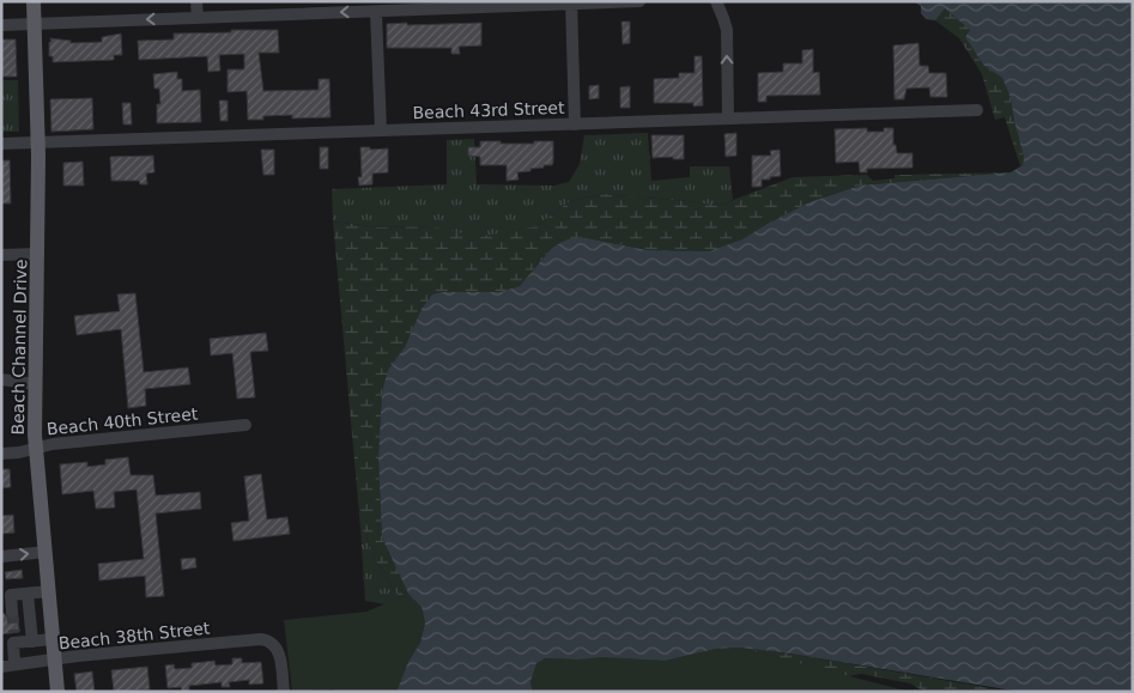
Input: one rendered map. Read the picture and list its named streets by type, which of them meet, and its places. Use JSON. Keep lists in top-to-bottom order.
{
  "streets": {
    "main road": ["Beach Channel Drive"],
    "street": ["Beach 43rd Street", "Beach 40th Street", "Beach 38th Street"]
  },
  "crossings": [
    ["Beach 43rd Street", "Beach Channel Drive"],
    ["Beach Channel Drive", "Beach 40th Street"],
    ["Beach Channel Drive", "Beach 38th Street"]
  ]
}
